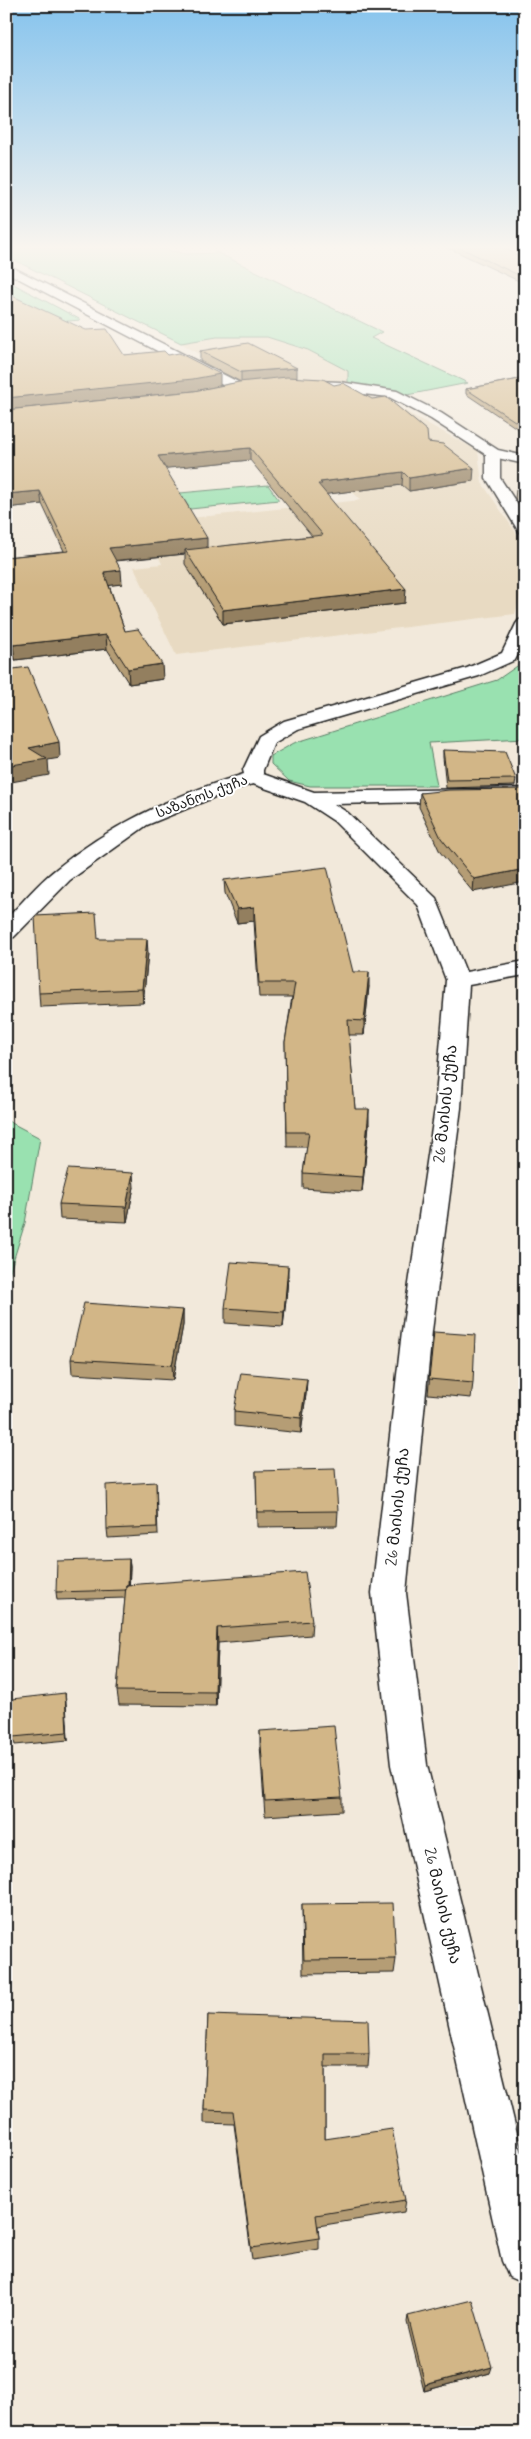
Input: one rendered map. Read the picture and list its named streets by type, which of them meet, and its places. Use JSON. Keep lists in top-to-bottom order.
{
  "streets": {
    "street": ["საზანოს ქუჩა", "26 მაისის ქუჩა"]
  },
  "crossings": [
    ["საზანოს ქუჩა", "26 მაისის ქუჩა"]
  ]
}
